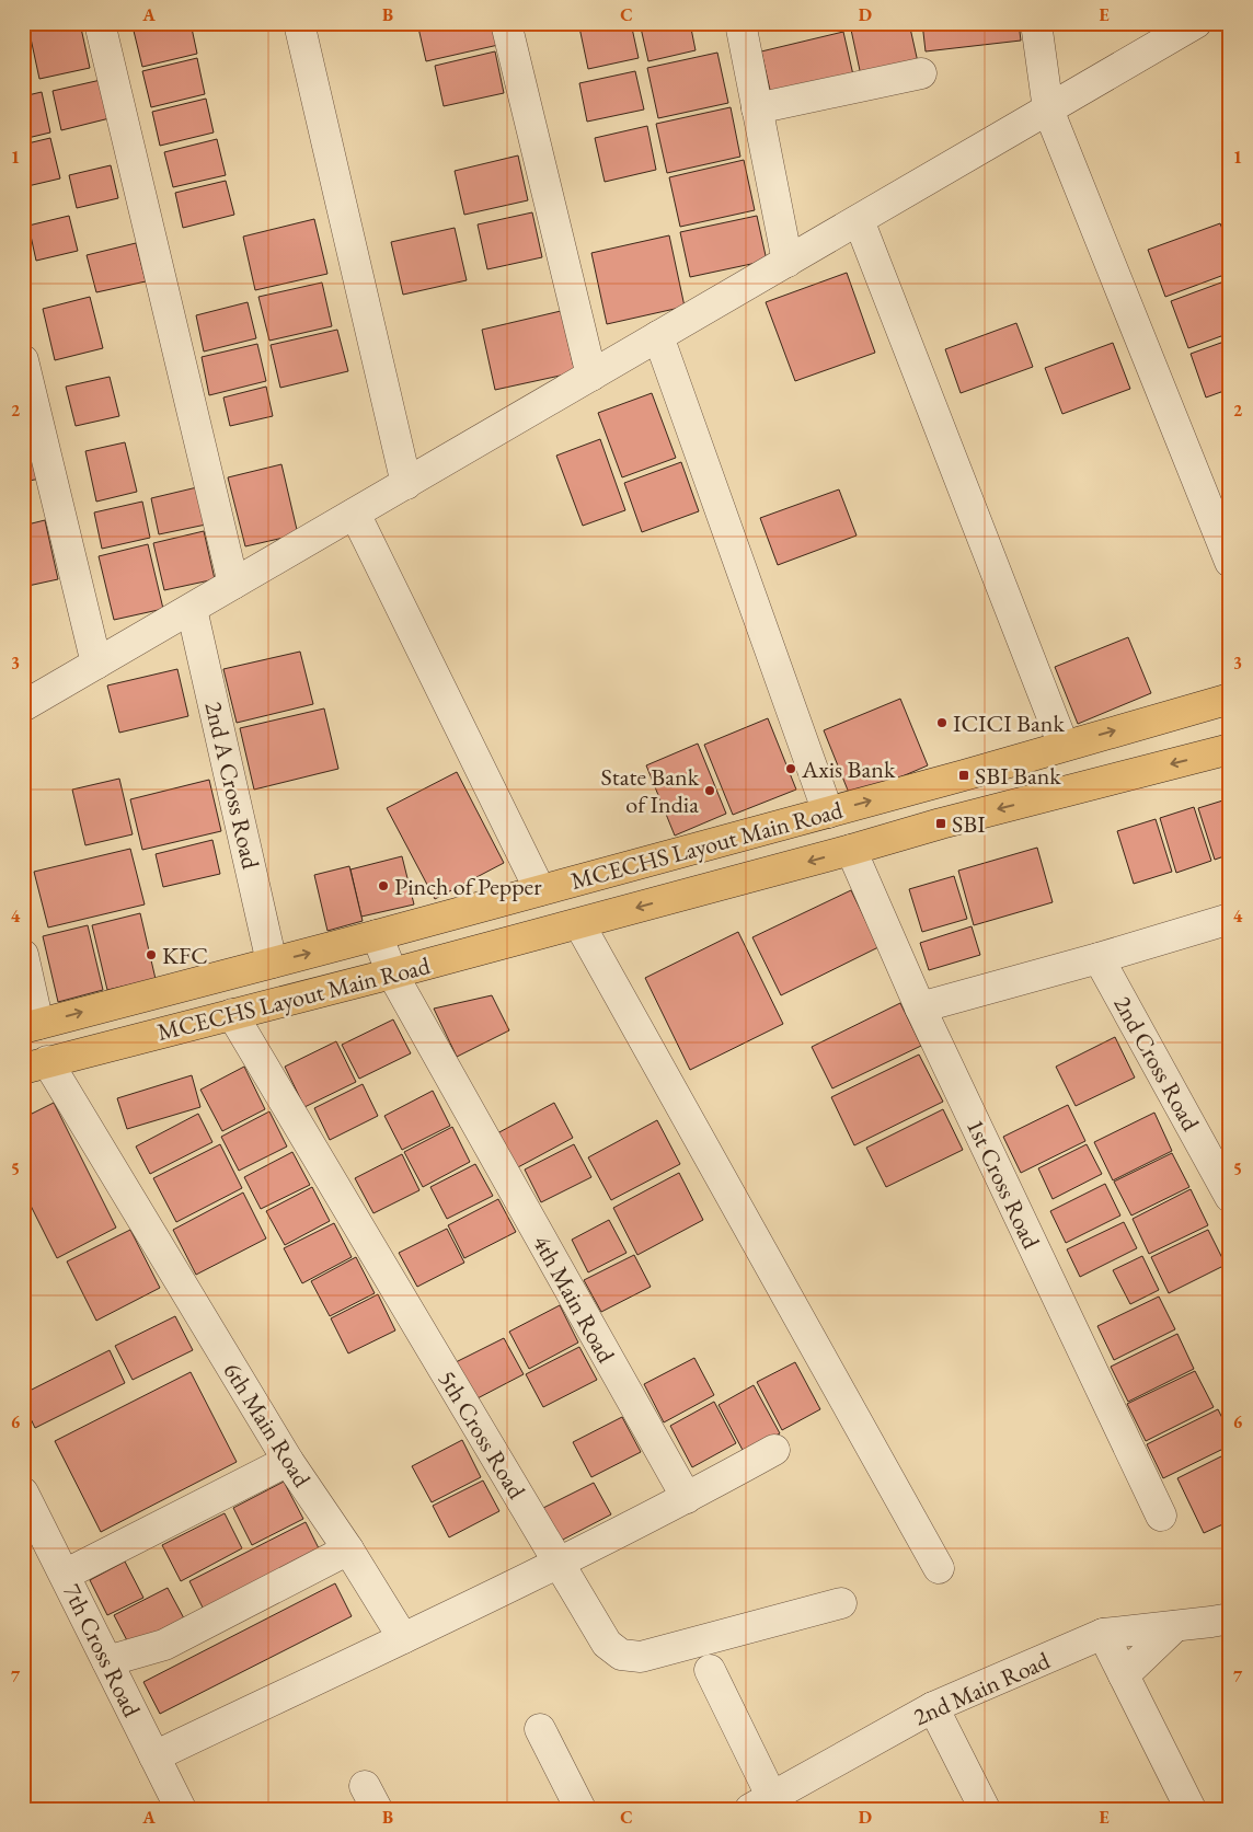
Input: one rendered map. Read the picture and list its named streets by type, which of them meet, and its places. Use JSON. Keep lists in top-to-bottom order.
{
  "streets": {
    "main road": ["MCECHS Layout Main Road"],
    "street": [
      "2nd A Cross Road",
      "2nd Cross Road",
      "1st Cross Road",
      "4th Main Road",
      "6th Main Road",
      "5th Cross Road",
      "7th Cross Road",
      "2nd Main Road"
    ]
  },
  "crossings": [
    ["2nd A Cross Road", "MCECHS Layout Main Road"],
    ["MCECHS Layout Main Road", "1st Cross Road"],
    ["MCECHS Layout Main Road", "4th Main Road"],
    ["MCECHS Layout Main Road", "6th Main Road"],
    ["MCECHS Layout Main Road", "5th Cross Road"]
  ],
  "places": {
    "other": [
      "ICICI Bank",
      "Axis Bank",
      "State Bank of India",
      "Pinch of Pepper",
      "KFC"
    ],
    "transit": ["SBI Bank", "SBI"]
  },
  "grid": {
    "columns": [
      "A",
      "B",
      "C",
      "D",
      "E"
    ],
    "rows": [
      "1",
      "2",
      "3",
      "4",
      "5",
      "6",
      "7"
    ]
  }
}
